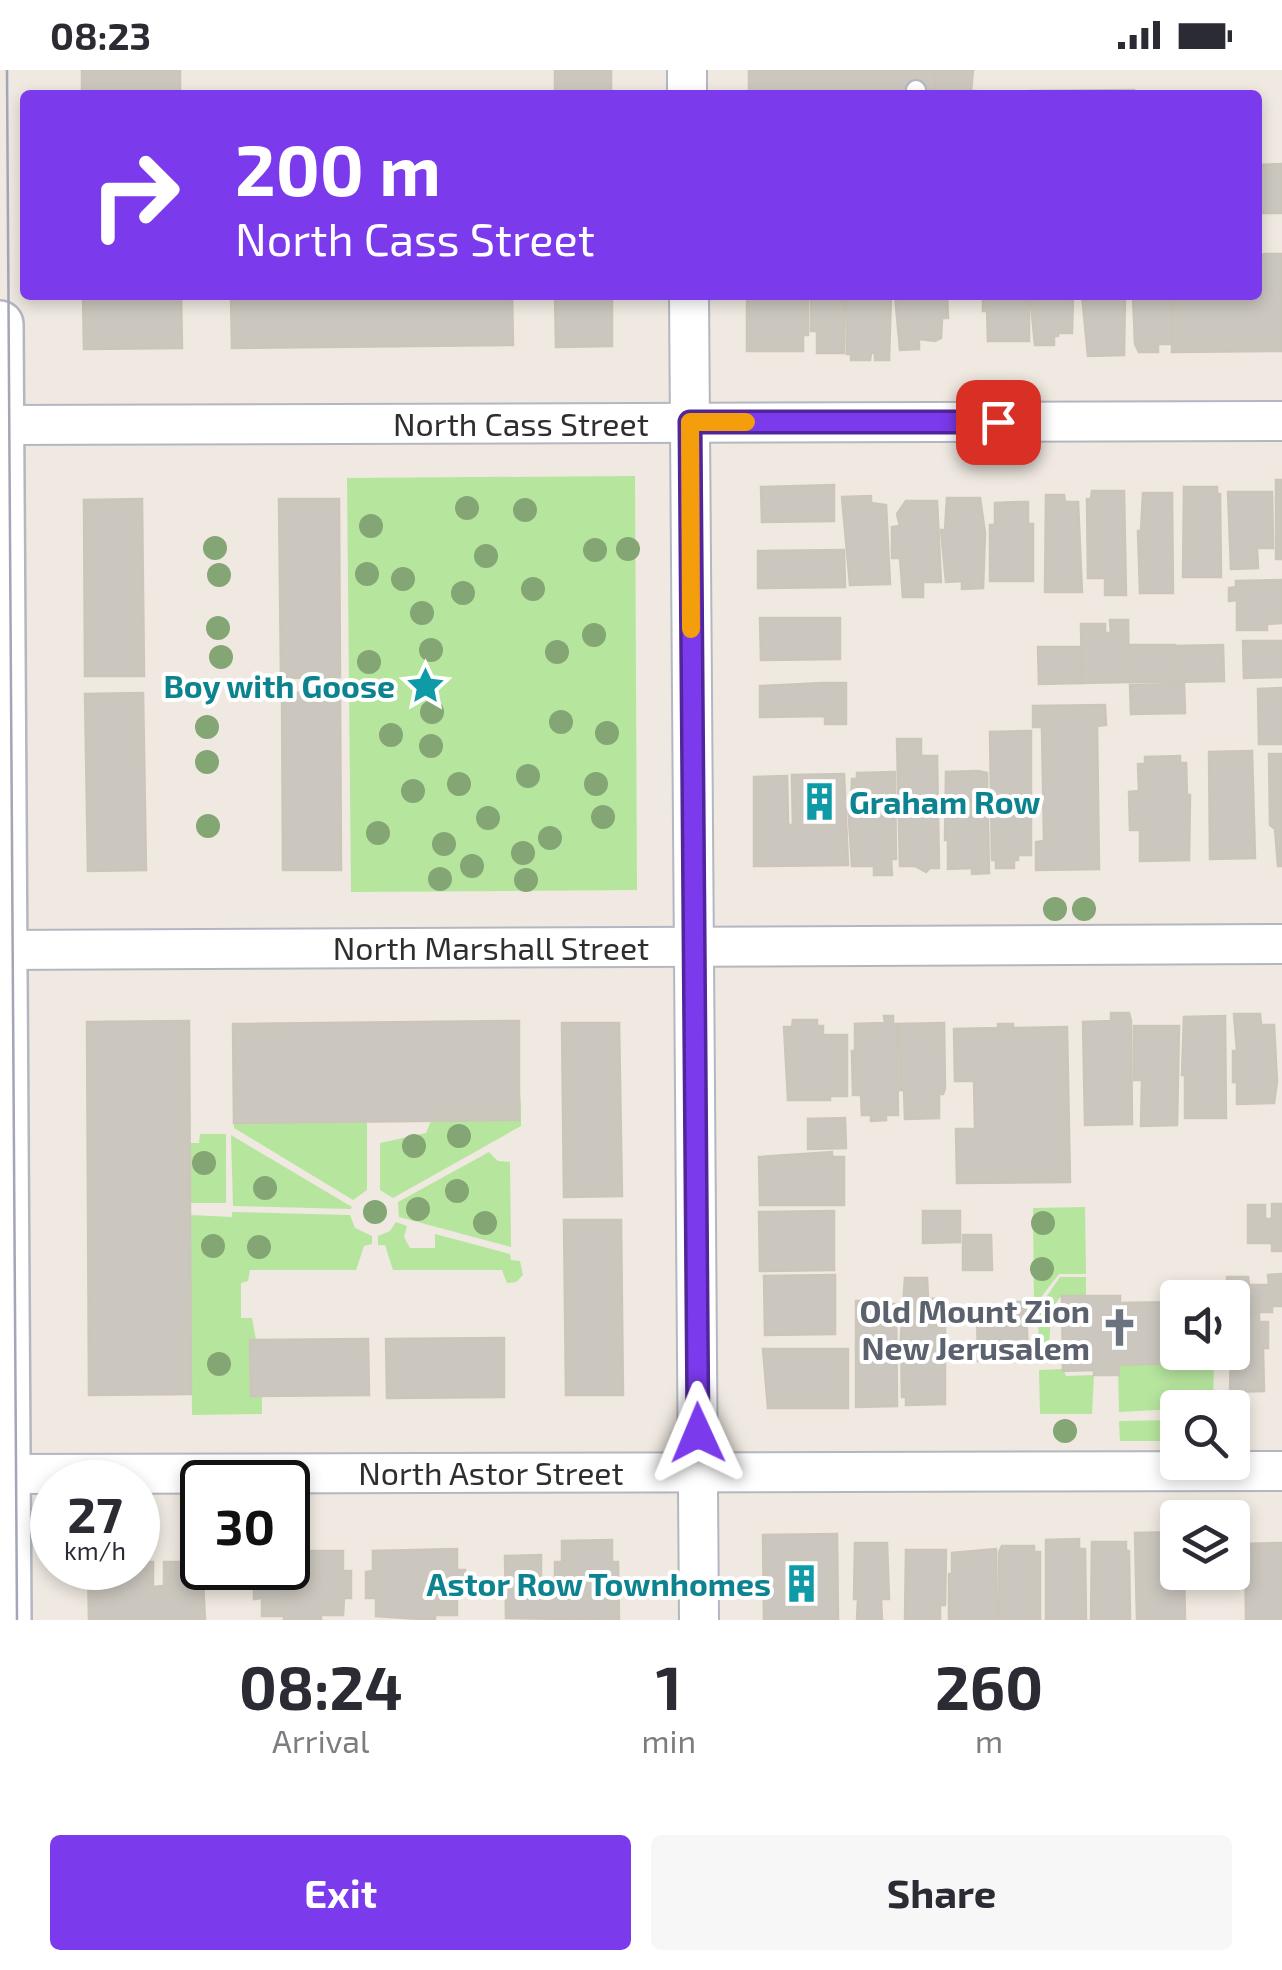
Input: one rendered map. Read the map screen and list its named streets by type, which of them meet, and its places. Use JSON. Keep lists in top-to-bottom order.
{
  "streets": {
    "street": ["North Cass Street", "North Marshall Street", "North Astor Street"]
  },
  "places": {
    "place": ["Boy with Goose"],
    "building": ["Graham Row", "Astor Row Townhomes"],
    "church": ["Old Mount Zion New Jerusalem"]
  },
  "page": {
    "status": "08:23",
    "turn": ["200 m", "North Cass Street"],
    "speed": "27 km/h",
    "limit": "30",
    "eta": [
      "08:24",
      "Arrival",
      "1",
      "min",
      "260",
      "m"
    ],
    "buttons": ["Exit", "Share"]
  }
}
